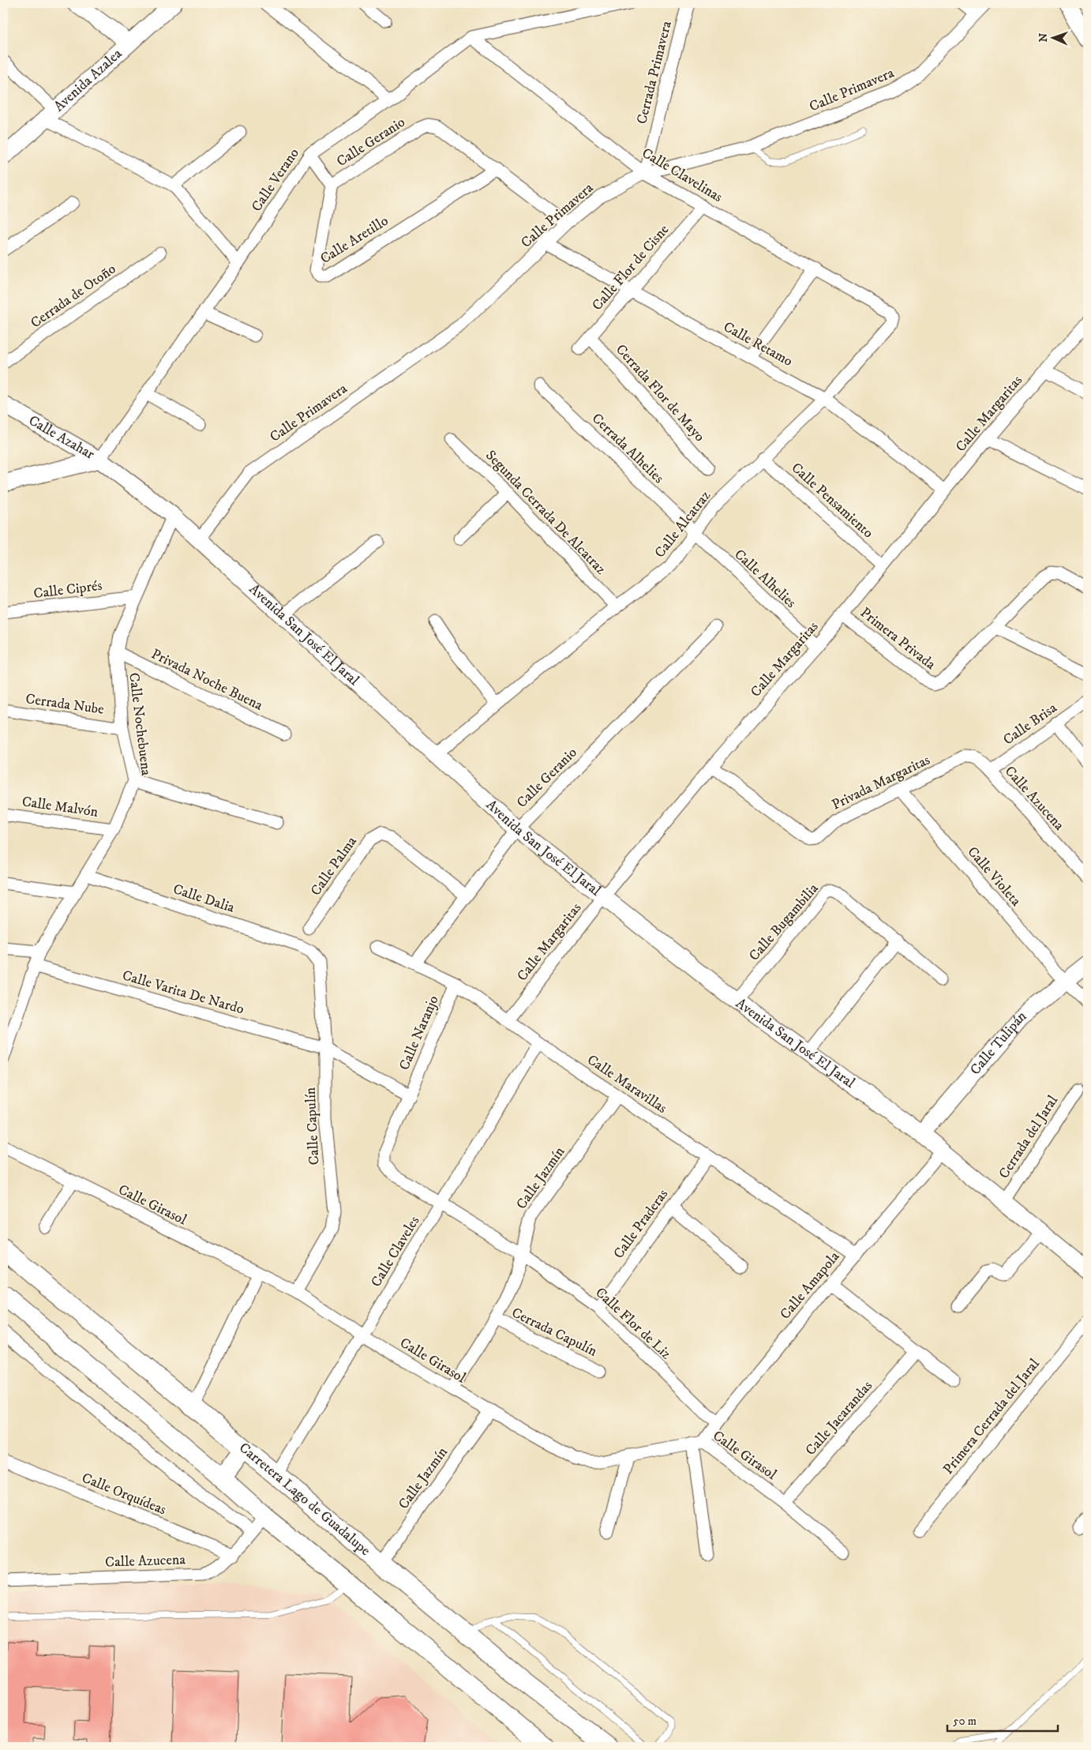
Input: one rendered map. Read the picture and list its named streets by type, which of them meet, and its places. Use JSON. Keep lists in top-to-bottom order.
{
  "streets": {
    "main road": ["Carretera Lago de Guadalupe"],
    "street": [
      "Cerrada Primavera",
      "Avenida Azalea",
      "Calle Primavera",
      "Calle Geranio",
      "Calle Clavelinas",
      "Calle Verano",
      "Calle Aretillo",
      "Calle Flor de Cisne",
      "Cerrada de Otoño",
      "Calle Retamo",
      "Cerrada Flor de Mayo",
      "Calle Margaritas",
      "Calle Azahar",
      "Cerrada Alhelies",
      "Calle Pensamiento",
      "Segunda Cerrada De Alcatraz",
      "Calle Alcatraz",
      "Calle Alhelies",
      "Calle Ciprés",
      "Avenida San José El Jaral",
      "Primera Privada",
      "Privada Noche Buena",
      "Cerrada Nube",
      "Calle Nochebuena",
      "Calle Brisa",
      "Privada Margaritas",
      "Calle Azucena",
      "Calle Malvón",
      "Calle Palma",
      "Calle Violeta",
      "Calle Dalia",
      "Calle Bugambilia",
      "Calle Varita De Nardo",
      "Calle Naranjo",
      "Calle Tulipán",
      "Calle Maravillas",
      "Calle Capulín",
      "Cerrada del Jaral",
      "Calle Jazmín",
      "Calle Girasol",
      "Calle Praderas",
      "Calle Claveles",
      "Calle Amapola",
      "Calle Flor de Liz",
      "Cerrada Capulín",
      "Primera Cerrada del Jaral",
      "Calle Jacarandas",
      "Calle Orquídeas"
    ]
  },
  "crossings": [
    ["Cerrada Primavera", "Calle Primavera"],
    ["Cerrada Primavera", "Calle Clavelinas"],
    ["Calle Primavera", "Calle Clavelinas"],
    ["Calle Primavera", "Calle Retamo"],
    ["Calle Primavera", "Avenida San José El Jaral"],
    ["Calle Geranio", "Calle Aretillo"],
    ["Calle Geranio", "Avenida San José El Jaral"],
    ["Calle Geranio", "Calle Palma"],
    ["Calle Geranio", "Calle Maravillas"],
    ["Calle Clavelinas", "Calle Verano"],
    ["Calle Clavelinas", "Calle Flor de Cisne"],
    ["Calle Clavelinas", "Calle Alcatraz"],
    ["Calle Verano", "Calle Azahar"],
    ["Calle Verano", "Avenida San José El Jaral"],
    ["Calle Flor de Cisne", "Calle Retamo"],
    ["Calle Flor de Cisne", "Cerrada Flor de Mayo"],
    ["Calle Retamo", "Calle Margaritas"],
    ["Calle Retamo", "Calle Alcatraz"],
    ["Calle Margaritas", "Calle Pensamiento"],
    ["Calle Margaritas", "Calle Alhelies"],
    ["Calle Margaritas", "Avenida San José El Jaral"],
    ["Calle Margaritas", "Primera Privada"],
    ["Calle Margaritas", "Privada Margaritas"],
    ["Calle Margaritas", "Calle Maravillas"],
    ["Calle Azahar", "Avenida San José El Jaral"],
    ["Cerrada Alhelies", "Calle Alcatraz"],
    ["Cerrada Alhelies", "Calle Alhelies"],
    ["Calle Pensamiento", "Calle Alcatraz"],
    ["Segunda Cerrada De Alcatraz", "Calle Alcatraz"],
    ["Calle Alcatraz", "Calle Alhelies"],
    ["Calle Alcatraz", "Avenida San José El Jaral"],
    ["Calle Ciprés", "Calle Nochebuena"],
    ["Avenida San José El Jaral", "Calle Nochebuena"],
    ["Avenida San José El Jaral", "Calle Bugambilia"],
    ["Avenida San José El Jaral", "Calle Tulipán"],
    ["Avenida San José El Jaral", "Cerrada del Jaral"],
    ["Avenida San José El Jaral", "Calle Amapola"],
    ["Privada Noche Buena", "Calle Nochebuena"],
    ["Cerrada Nube", "Calle Nochebuena"],
    ["Calle Nochebuena", "Calle Malvón"],
    ["Calle Nochebuena", "Calle Dalia"],
    ["Calle Nochebuena", "Calle Varita De Nardo"],
    ["Calle Brisa", "Calle Azucena"],
    ["Privada Margaritas", "Calle Azucena"],
    ["Privada Margaritas", "Calle Violeta"],
    ["Calle Azucena", "Calle Orquídeas"],
    ["Calle Violeta", "Calle Tulipán"],
    ["Calle Dalia", "Calle Capulín"],
    ["Calle Varita De Nardo", "Calle Naranjo"],
    ["Calle Varita De Nardo", "Calle Capulín"],
    ["Calle Naranjo", "Calle Maravillas"],
    ["Calle Naranjo", "Calle Capulín"],
    ["Calle Naranjo", "Calle Flor de Liz"],
    ["Calle Maravillas", "Calle Jazmín"],
    ["Calle Maravillas", "Calle Praderas"],
    ["Calle Maravillas", "Calle Claveles"],
    ["Calle Maravillas", "Calle Amapola"],
    ["Calle Capulín", "Calle Girasol"],
    ["Calle Jazmín", "Calle Girasol"],
    ["Calle Jazmín", "Calle Flor de Liz"],
    ["Calle Jazmín", "Cerrada Capulín"],
    ["Calle Jazmín", "Carretera Lago de Guadalupe"],
    ["Calle Girasol", "Calle Claveles"],
    ["Calle Girasol", "Calle Amapola"],
    ["Calle Girasol", "Calle Jacarandas"],
    ["Calle Praderas", "Calle Flor de Liz"],
    ["Calle Claveles", "Calle Flor de Liz"],
    ["Calle Claveles", "Carretera Lago de Guadalupe"],
    ["Calle Amapola", "Calle Flor de Liz"]
  ],
  "scale_bar": "50 m",
  "north": "left"
}
